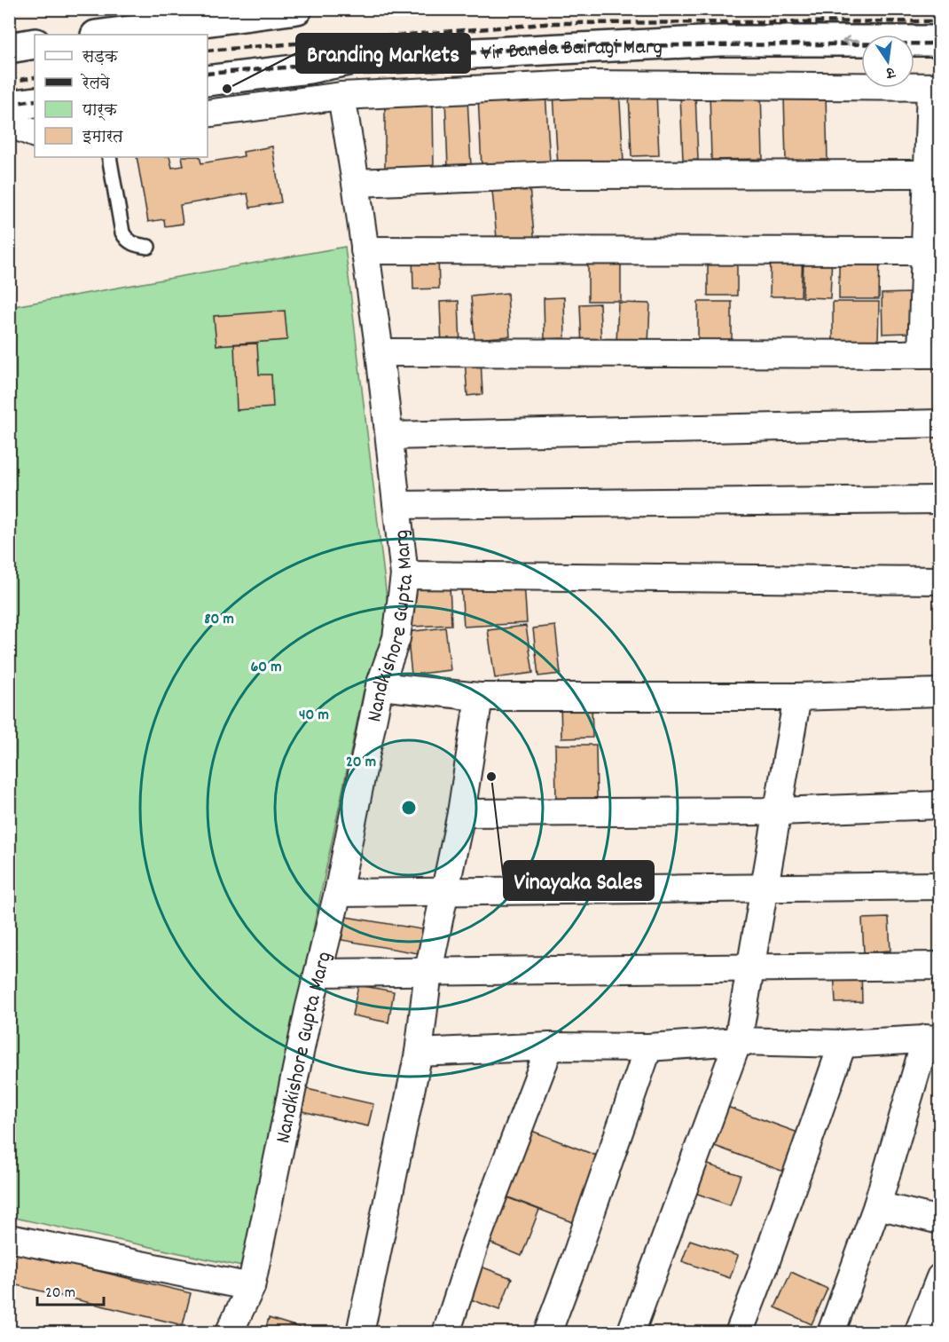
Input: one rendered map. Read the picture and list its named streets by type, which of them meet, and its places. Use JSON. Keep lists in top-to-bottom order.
{
  "streets": {
    "main road": ["Vir Banda Bairagi Marg"],
    "street": ["Nandkishore Gupta Marg"]
  },
  "one_way": ["Vir Banda Bairagi Marg"],
  "places": ["Branding Markets", "Vinayaka Sales"],
  "legend": [
    "सड़क",
    "रेलवे",
    "पार्क",
    "इमारत"
  ],
  "scale_bar": "20 m",
  "north": "bottom",
  "rings": [
    "80 m",
    "60 m",
    "40 m",
    "20 m"
  ]
}
